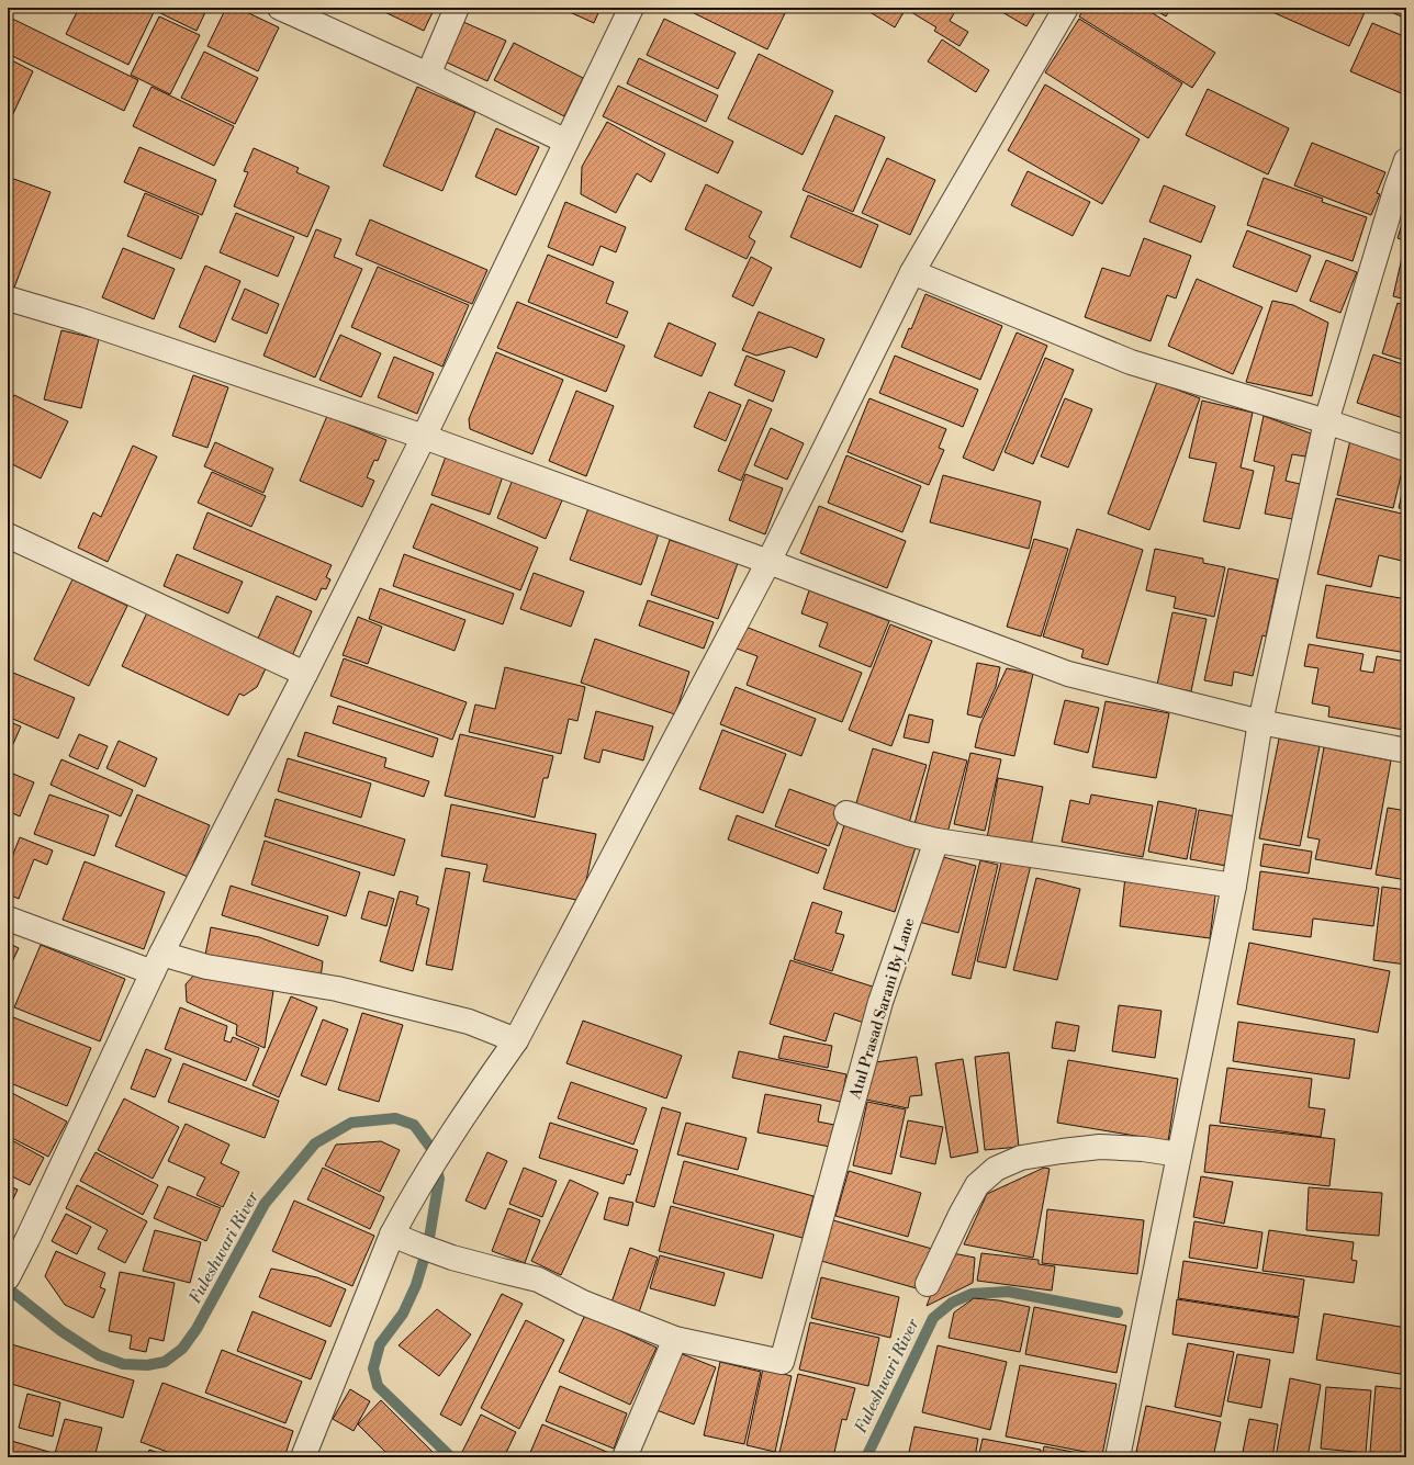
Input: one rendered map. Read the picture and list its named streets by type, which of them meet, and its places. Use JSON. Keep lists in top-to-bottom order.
{
  "streets": {
    "street": ["Atul Prasad Sarani By Lane"]
  },
  "water": ["Fuleshwari River"]
}
